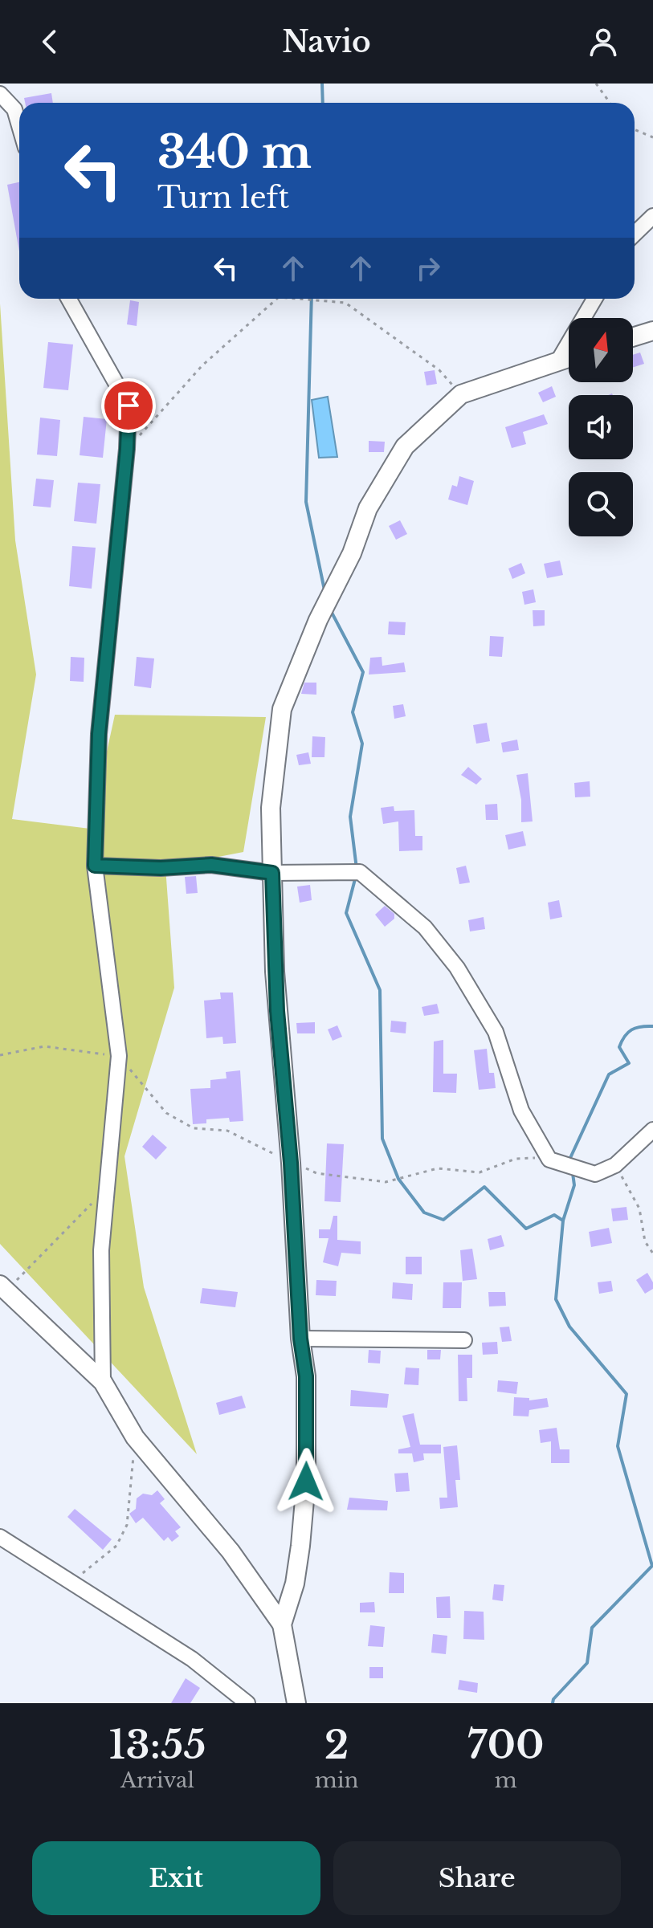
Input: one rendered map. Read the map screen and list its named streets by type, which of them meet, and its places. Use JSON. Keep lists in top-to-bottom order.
{
  "north": "top",
  "page": {
    "header": "Navio",
    "turn": ["340 m", "Turn left"],
    "eta": [
      "13:55",
      "Arrival",
      "2",
      "min",
      "700",
      "m"
    ],
    "buttons": ["Exit", "Share"]
  }
}
